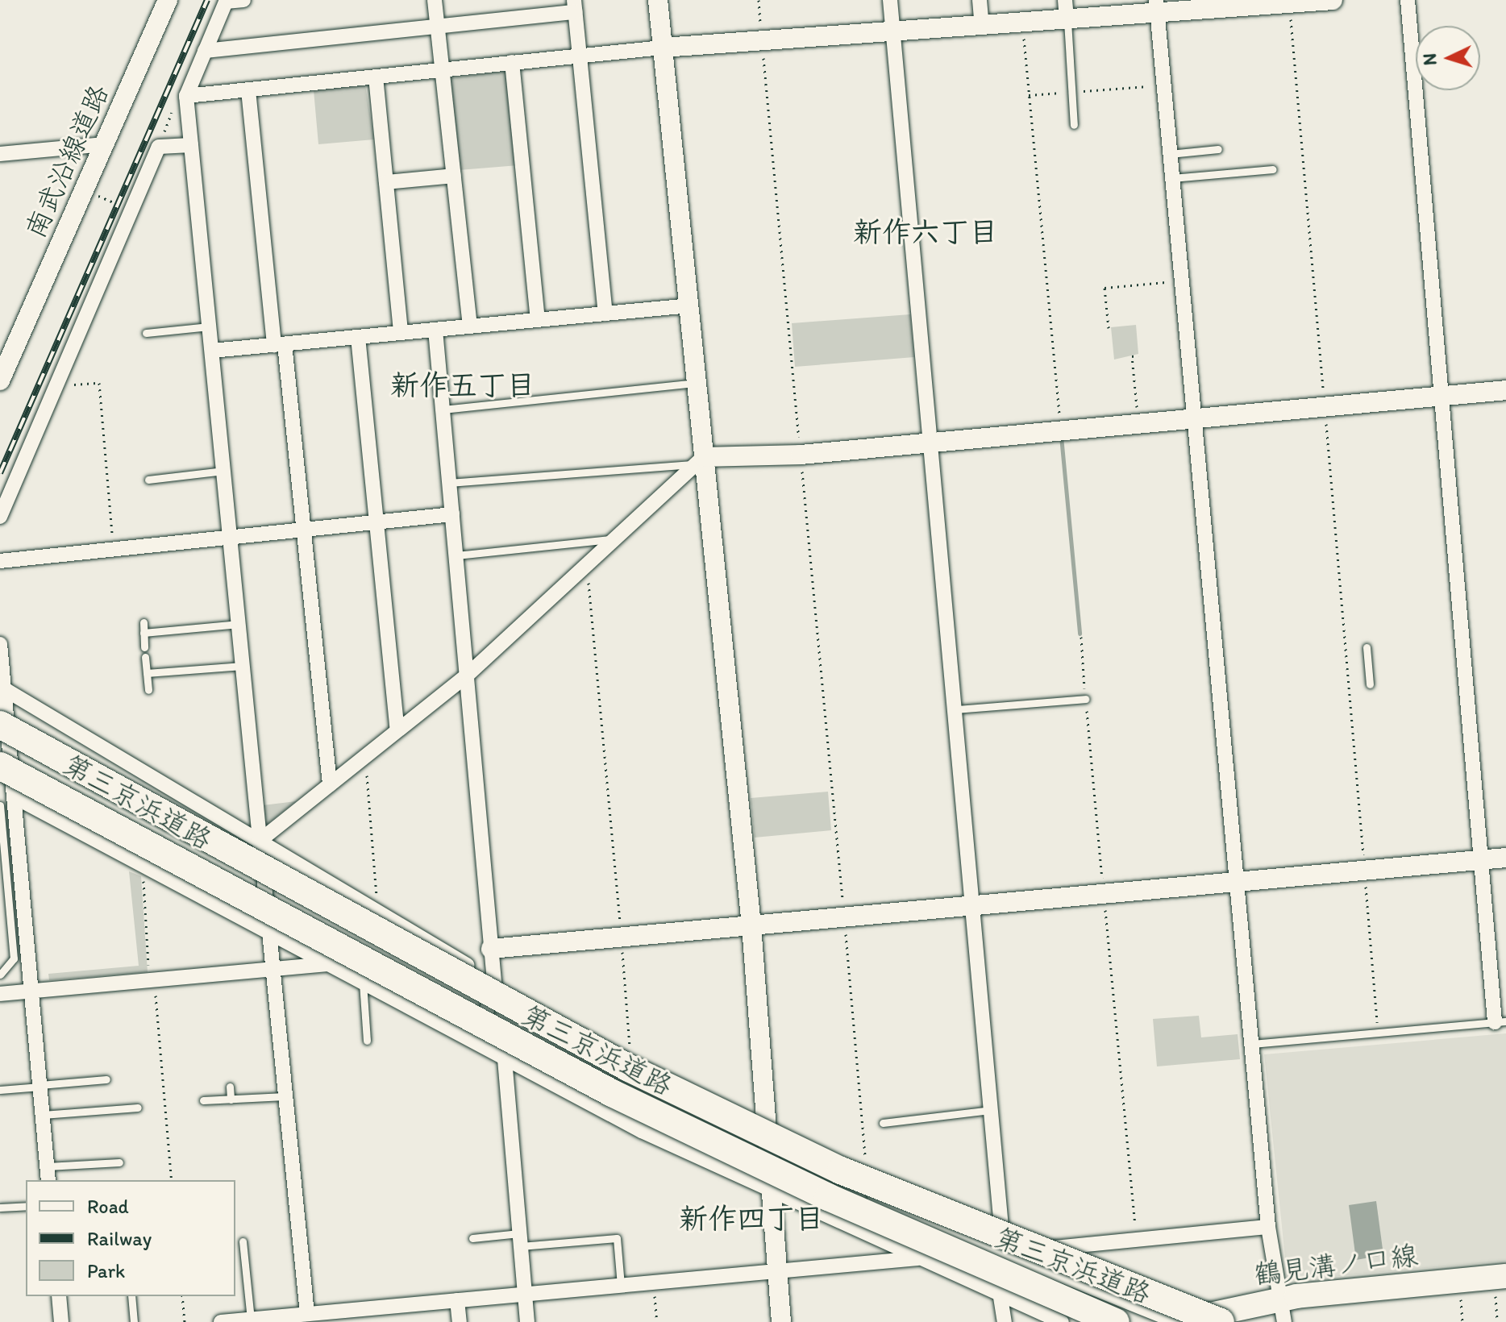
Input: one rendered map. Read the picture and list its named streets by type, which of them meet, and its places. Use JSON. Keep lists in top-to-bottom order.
{
  "streets": {
    "highway": ["第三京浜道路"],
    "main road": ["鶴見溝ノ口線"],
    "street": ["南武沿線道路"]
  },
  "districts": ["新作六丁目", "新作五丁目", "新作四丁目"],
  "legend": ["Road", "Railway", "Park"],
  "north": "left"
}
